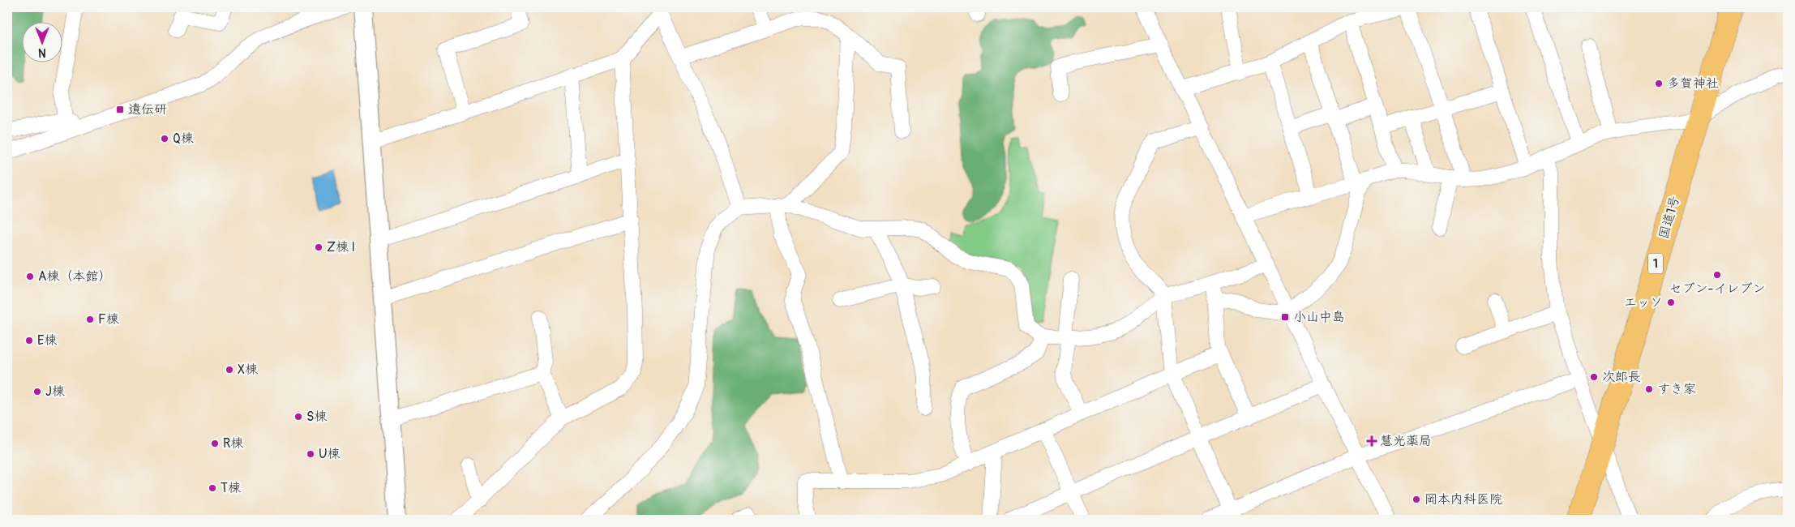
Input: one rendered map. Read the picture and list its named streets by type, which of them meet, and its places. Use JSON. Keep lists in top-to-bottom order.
{
  "streets": {
    "highway": ["国道1号", "1"]
  },
  "places": {
    "other": [
      "多賀神社",
      "Q棟",
      "Z棟 I",
      "セブン-イレブン",
      "A棟（本館）",
      "エッソ",
      "F棟",
      "E棟",
      "X棟",
      "次郎長",
      "すき家",
      "J棟",
      "S棟",
      "R棟",
      "U棟",
      "T棟",
      "岡本内科医院"
    ],
    "transit": ["遺伝研", "小山中島"],
    "health": ["慧光薬局"]
  },
  "north": "bottom"
}
